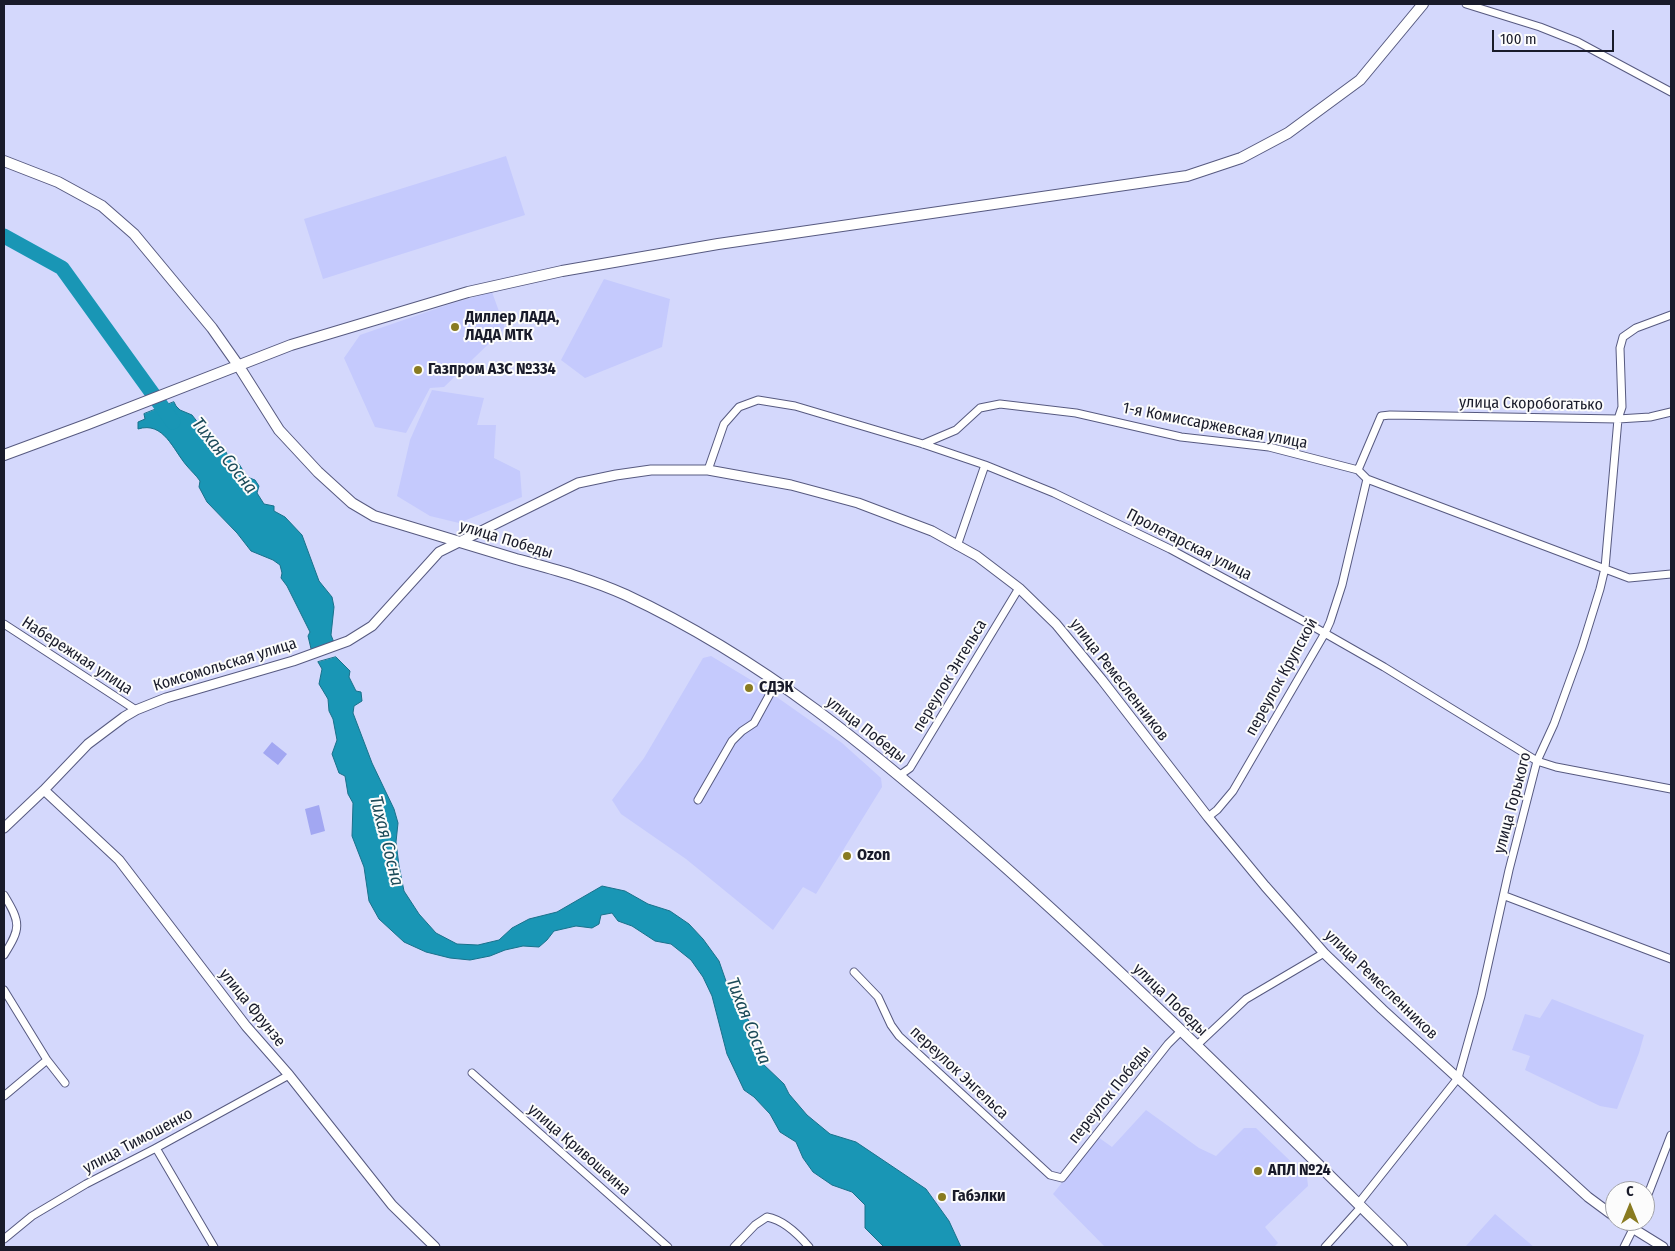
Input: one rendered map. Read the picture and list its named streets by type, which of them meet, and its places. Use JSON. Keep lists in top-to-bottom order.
{
  "streets": {
    "main road": ["улица Победы"],
    "street": [
      "улица Скоробогатько",
      "1-я Комиссаржевская улица",
      "Пролетарская улица",
      "Набережная улица",
      "Комсомольская улица",
      "переулок Энгельса",
      "переулок Крупской",
      "улица Ремесленников",
      "улица Горького",
      "улица Фрунзе",
      "переулок Победы",
      "улица Тимошенко",
      "улица Кривошеина"
    ]
  },
  "crossings": [
    ["улица Скоробогатько", "1-я Комиссаржевская улица"],
    ["улица Скоробогатько", "улица Горького"],
    ["1-я Комиссаржевская улица", "Пролетарская улица"],
    ["улица Победы", "Комсомольская улица"],
    ["улица Победы", "переулок Энгельса"],
    ["улица Победы", "улица Ремесленников"],
    ["улица Победы", "улица Горького"],
    ["улица Победы", "переулок Победы"],
    ["Пролетарская улица", "переулок Крупской"],
    ["Пролетарская улица", "улица Ремесленников"],
    ["Пролетарская улица", "улица Горького"],
    ["Набережная улица", "Комсомольская улица"],
    ["Комсомольская улица", "улица Ремесленников"],
    ["Комсомольская улица", "улица Фрунзе"],
    ["переулок Энгельса", "улица Ремесленников"],
    ["переулок Энгельса", "переулок Победы"],
    ["переулок Крупской", "улица Ремесленников"],
    ["улица Ремесленников", "улица Горького"],
    ["улица Фрунзе", "улица Тимошенко"]
  ],
  "water": ["Тихая Сосна"],
  "places": [
    "Диллер ЛАДА, ЛАДА МТК",
    "Газпром АЗС №334",
    "СДЭК",
    "Ozon",
    "АПЛ №24",
    "Габэлки"
  ],
  "scale_bar": "100 m",
  "north": "top"
}
